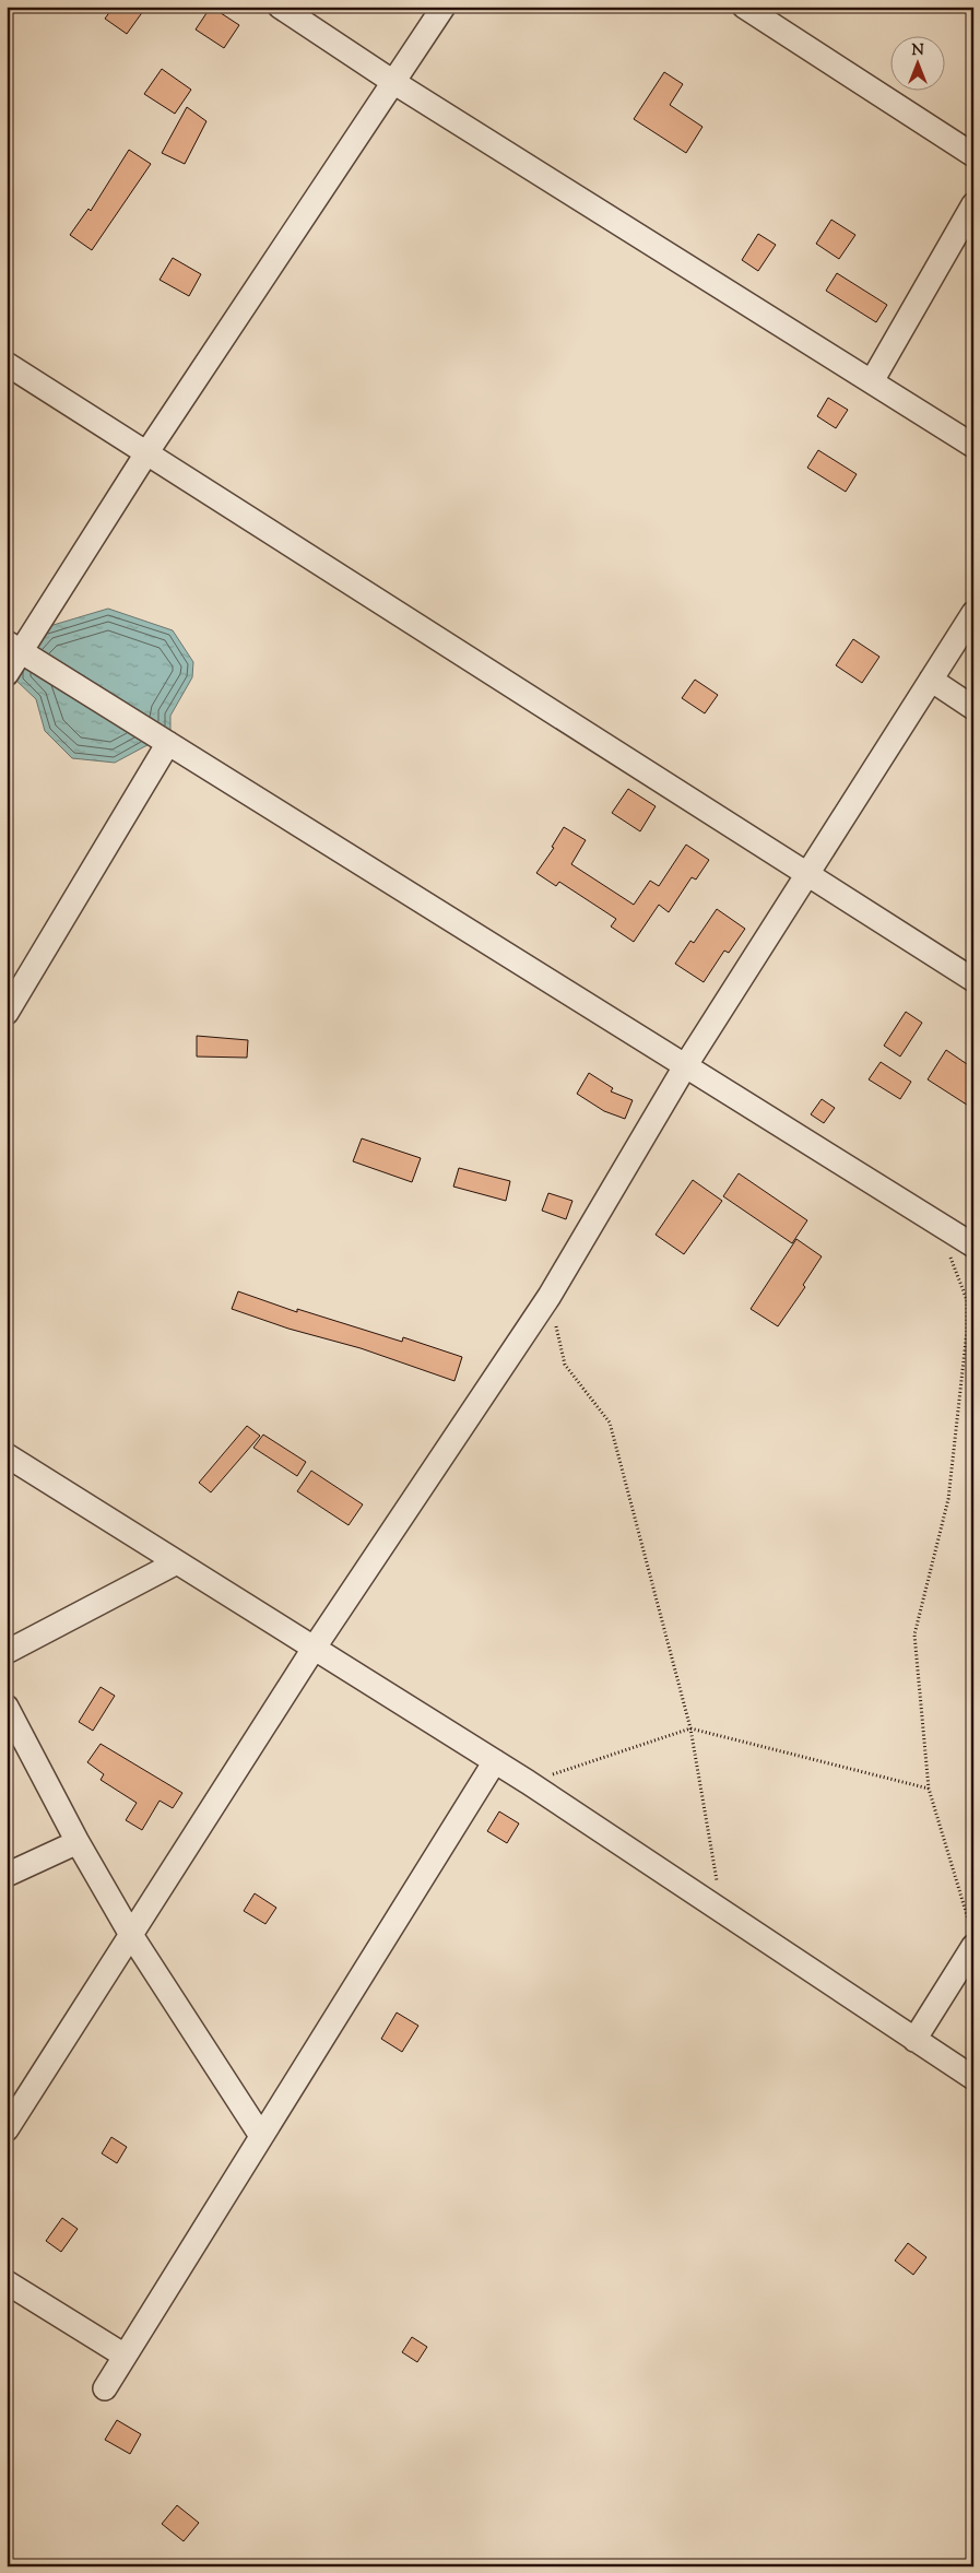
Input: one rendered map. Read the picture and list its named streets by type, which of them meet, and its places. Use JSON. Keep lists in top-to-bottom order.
{
  "north": "top"
}
